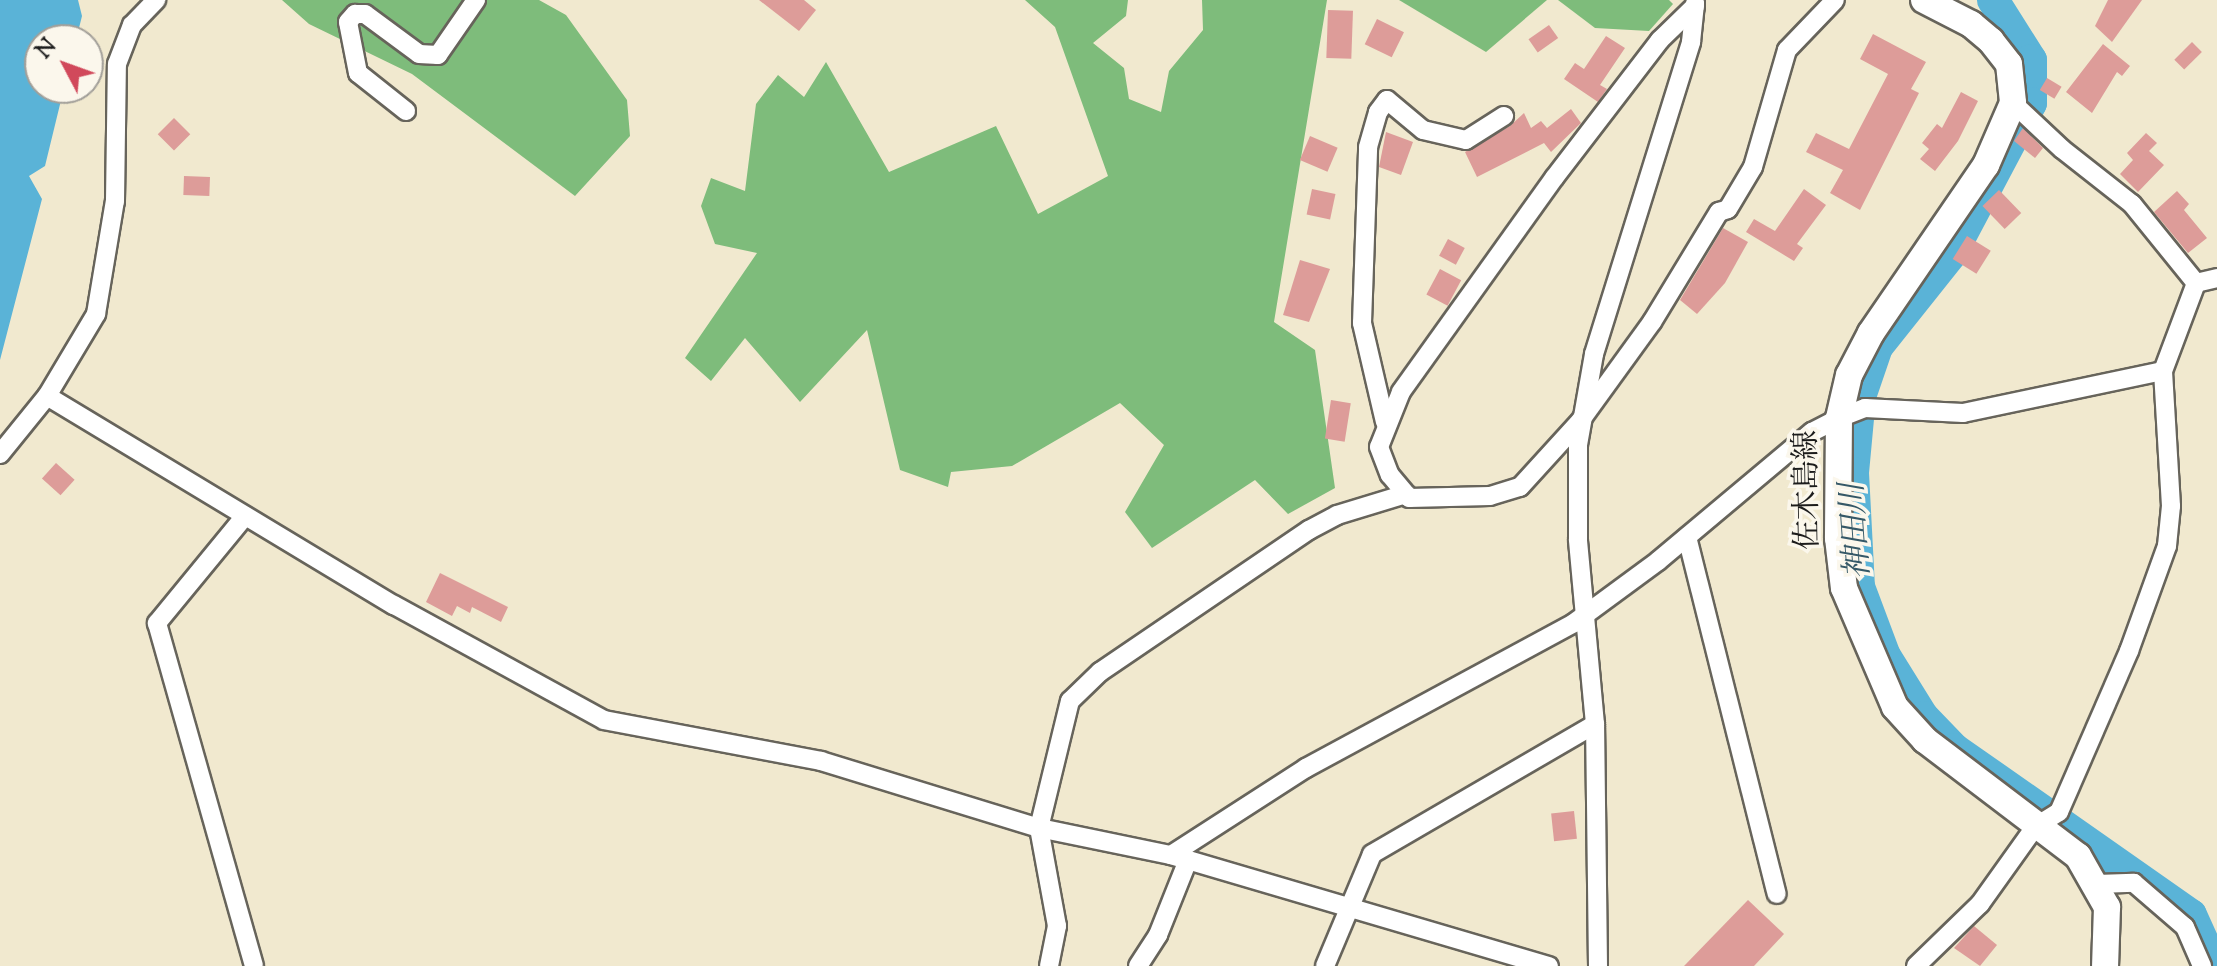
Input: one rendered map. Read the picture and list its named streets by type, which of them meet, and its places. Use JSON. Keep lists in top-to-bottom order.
{
  "streets": {
    "main road": ["佐木島線"]
  },
  "water": ["神田川"],
  "north": "top left"
}
